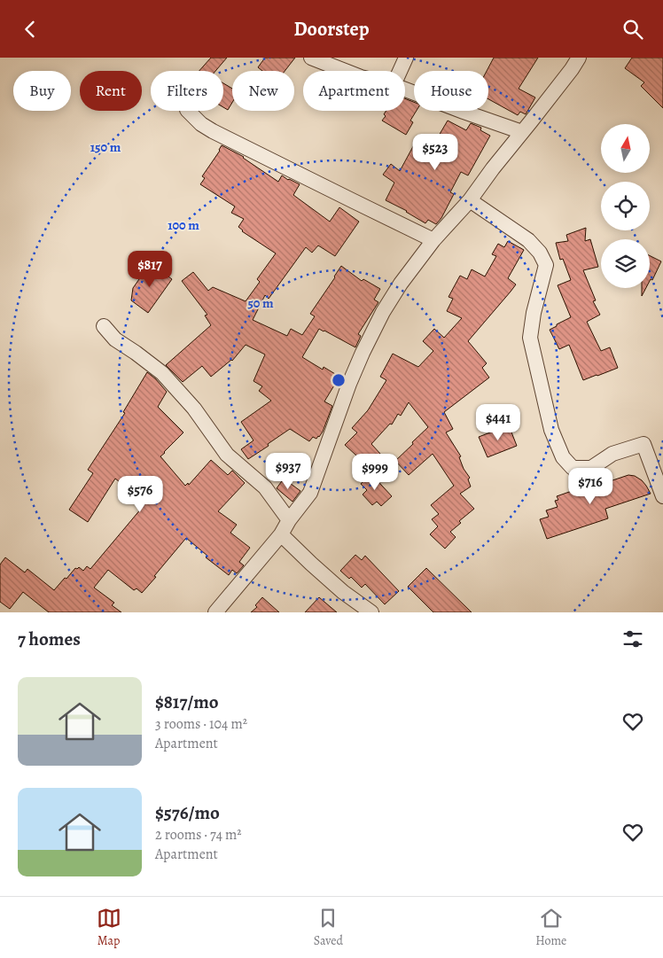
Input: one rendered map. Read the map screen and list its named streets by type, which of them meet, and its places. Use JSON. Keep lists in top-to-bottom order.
{
  "north": "top",
  "page": {
    "header": "Doorstep",
    "chip": [
      "Buy",
      "Rent",
      "Filters",
      "New",
      "Apartment",
      "House"
    ],
    "price": [
      "$523",
      "$817",
      "$441",
      "$937",
      "$999",
      "$716",
      "$576"
    ],
    "heading": "7 homes",
    "list": [
      {
        "name": "$817/mo",
        "note": "3 rooms · 104 m² · Apartment"
      },
      {
        "name": "$576/mo",
        "note": "2 rooms · 74 m² · Apartment"
      }
    ],
    "tabs": ["Map", "Saved", "Home"]
  },
  "rings": ["150 m", "100 m", "50 m"]
}
